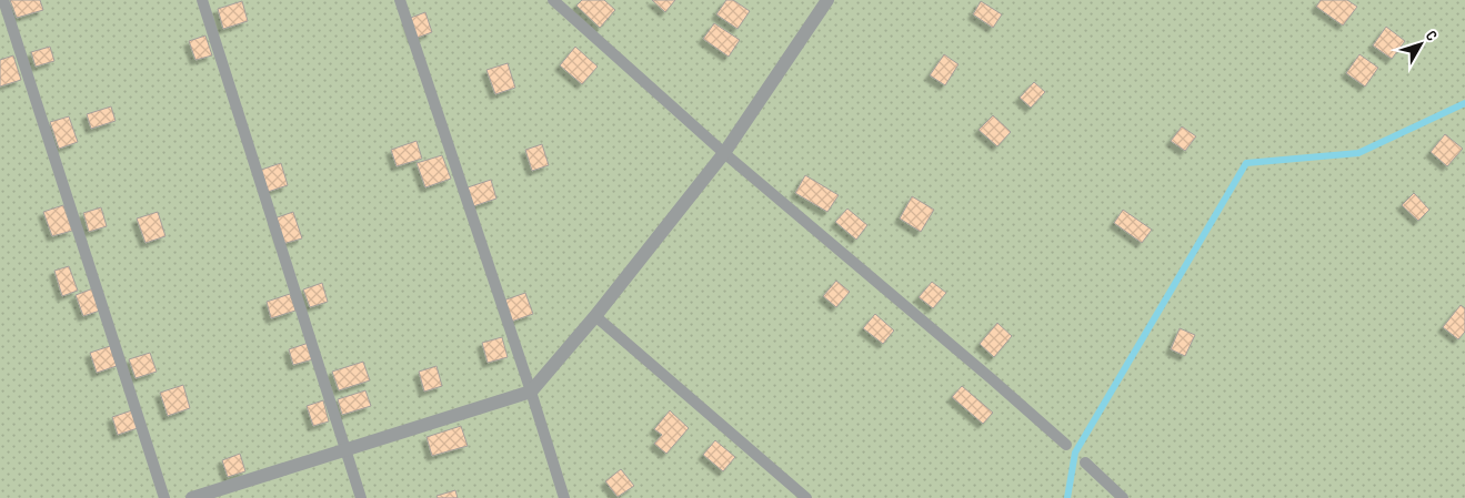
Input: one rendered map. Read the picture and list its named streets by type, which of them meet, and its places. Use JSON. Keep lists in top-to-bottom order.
{
  "north": "top right"
}
